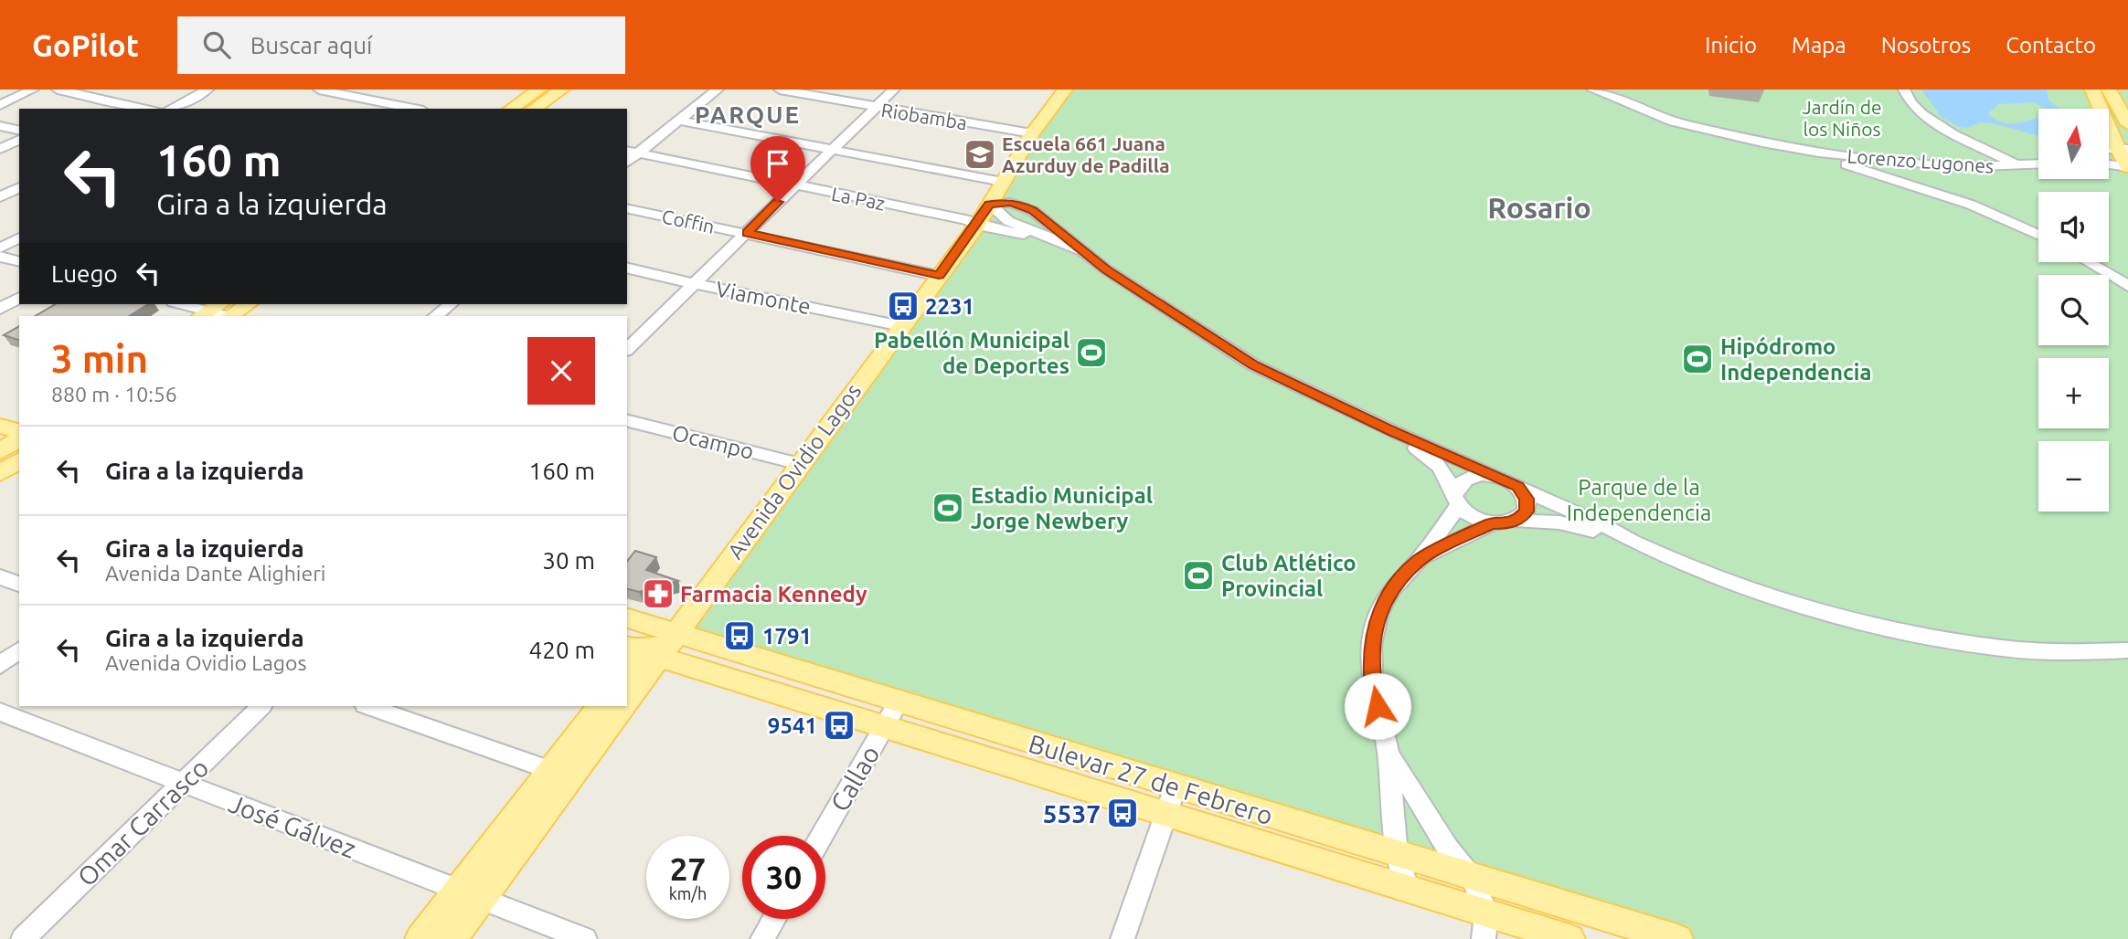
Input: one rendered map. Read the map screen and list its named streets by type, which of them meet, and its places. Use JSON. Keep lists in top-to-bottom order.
{
  "streets": {
    "main road": ["Avenida Ovidio Lagos", "Bulevar 27 de Febrero"],
    "street": [
      "Riobamba",
      "Lorenzo Lugones",
      "La Paz",
      "Coffin",
      "Viamonte",
      "Ocampo",
      "Callao",
      "Omar Carrasco",
      "José Gálvez"
    ]
  },
  "crossings": [
    ["Riobamba", "Avenida Ovidio Lagos"],
    ["La Paz", "Avenida Ovidio Lagos"],
    ["Coffin", "Avenida Ovidio Lagos"],
    ["Viamonte", "Avenida Ovidio Lagos"],
    ["Ocampo", "Avenida Ovidio Lagos"],
    ["Avenida Ovidio Lagos", "Bulevar 27 de Febrero"],
    ["Avenida Ovidio Lagos", "José Gálvez"],
    ["Callao", "Bulevar 27 de Febrero"],
    ["Omar Carrasco", "José Gálvez"]
  ],
  "districts": ["PARQUE", "Rosario"],
  "parks": ["Jardín de los Niños", "Parque de la Independencia"],
  "places": {
    "school or university": ["Escuela 661 Juana Azurduy de Padilla"],
    "bus stop": [
      "2231",
      "1791",
      "9541",
      "5537"
    ],
    "sports": [
      "Pabellón Municipal de Deportes",
      "Hipódromo Independencia",
      "Estadio Municipal Jorge Newbery",
      "Club Atlético Provincial"
    ],
    "pharmacy": ["Farmacia Kennedy"]
  },
  "north": "top",
  "page": {
    "header": "GoPilot",
    "search": "Buscar aquí",
    "nav": [
      "Inicio",
      "Mapa",
      "Nosotros",
      "Contacto"
    ],
    "map_buttons": ["+", "−"],
    "turn": ["160 m", "Gira a la izquierda"],
    "then": "Luego",
    "heading": ["3 min", "880 m · 10:56"],
    "list": [
      {
        "name": "Gira a la izquierda",
        "value": "160 m"
      },
      {
        "name": "Gira a la izquierda",
        "note": "Avenida Dante Alighieri",
        "value": "30 m"
      },
      {
        "name": "Gira a la izquierda",
        "note": "Avenida Ovidio Lagos",
        "value": "420 m"
      }
    ],
    "speed": "27 km/h",
    "limit": "30"
  }
}
